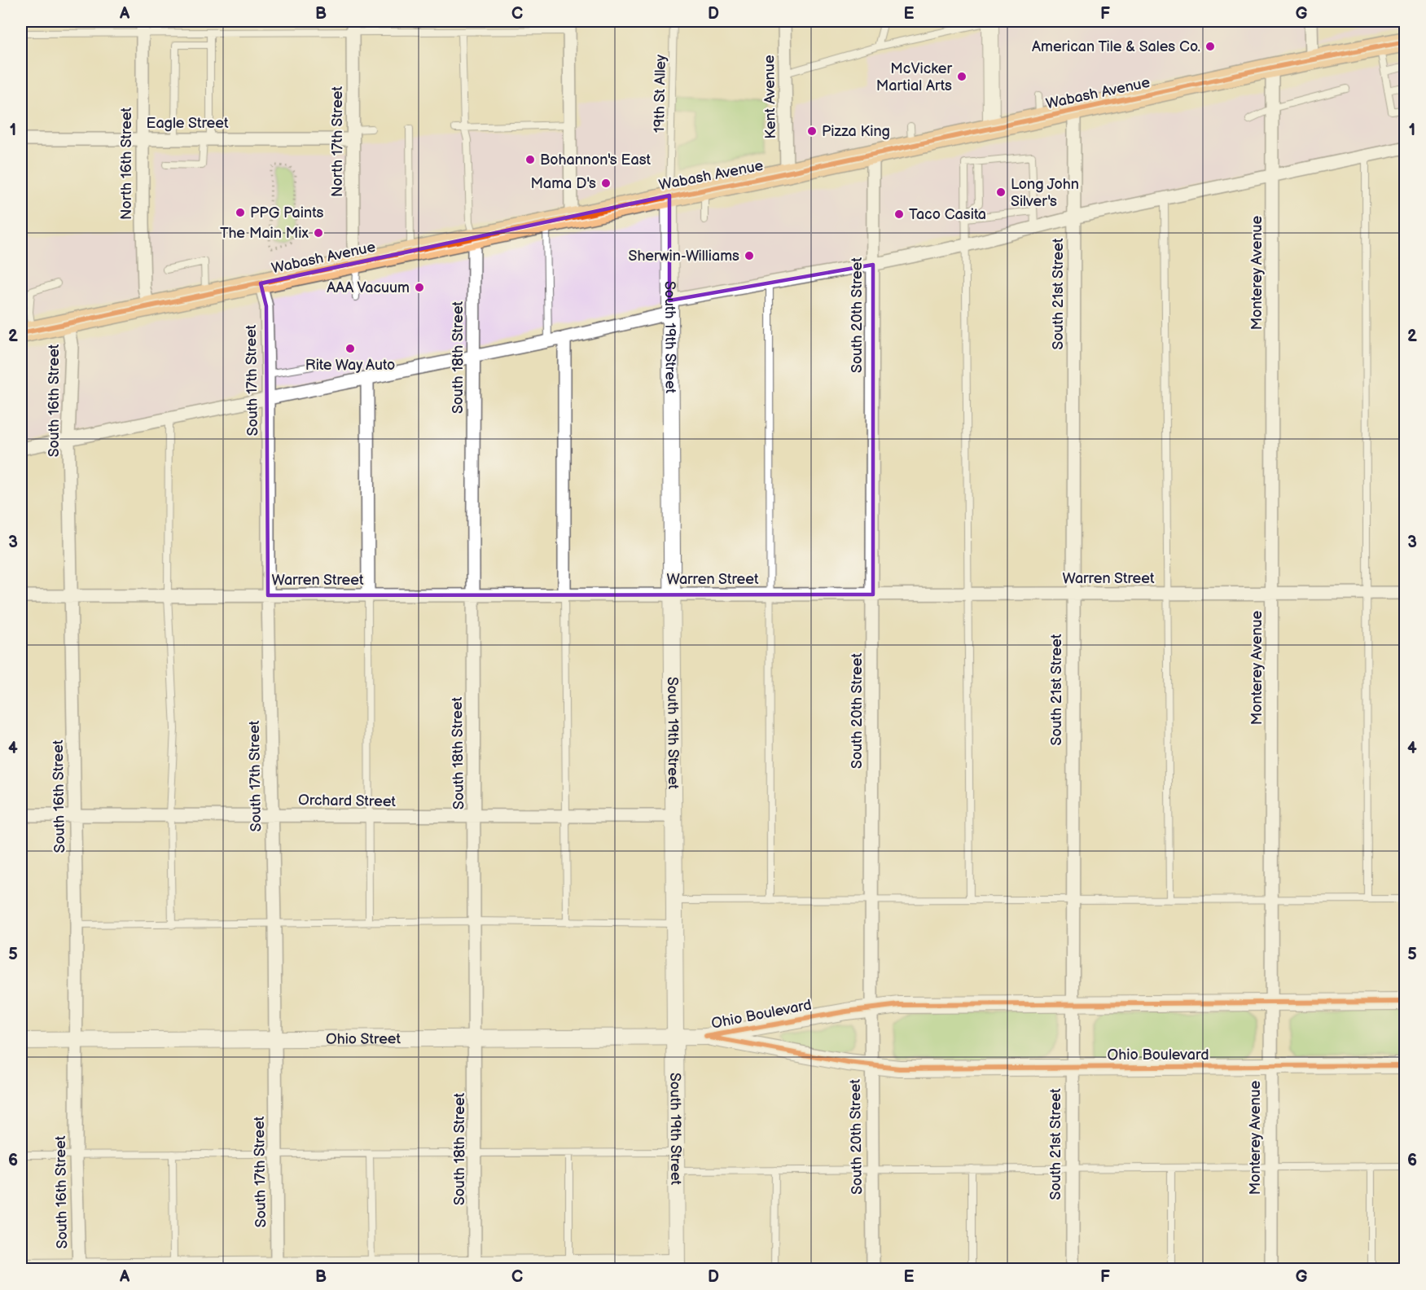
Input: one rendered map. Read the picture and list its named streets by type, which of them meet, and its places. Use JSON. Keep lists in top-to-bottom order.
{
  "streets": {
    "main road": ["Wabash Avenue"],
    "street": [
      "Kent Avenue",
      "Eagle Street",
      "North 17th Street",
      "North 16th Street",
      "Monterey Avenue",
      "South 21st Street",
      "South 20th Street",
      "South 19th Street",
      "South 18th Street",
      "South 17th Street",
      "South 16th Street",
      "Warren Street",
      "Orchard Street",
      "Ohio Boulevard",
      "Ohio Street"
    ],
    "lane": ["19th St Alley"]
  },
  "crossings": [
    ["Wabash Avenue", "19th St Alley"],
    ["Wabash Avenue", "Kent Avenue"],
    ["Wabash Avenue", "North 17th Street"],
    ["Wabash Avenue", "North 16th Street"],
    ["Wabash Avenue", "Monterey Avenue"],
    ["Wabash Avenue", "South 21st Street"],
    ["Wabash Avenue", "South 20th Street"],
    ["Wabash Avenue", "South 19th Street"],
    ["Wabash Avenue", "South 18th Street"],
    ["Wabash Avenue", "South 17th Street"],
    ["Wabash Avenue", "South 16th Street"],
    ["19th St Alley", "South 19th Street"],
    ["Eagle Street", "North 17th Street"],
    ["Eagle Street", "North 16th Street"],
    ["Monterey Avenue", "Warren Street"],
    ["Monterey Avenue", "Ohio Boulevard"],
    ["South 21st Street", "Warren Street"],
    ["South 21st Street", "Ohio Boulevard"],
    ["South 20th Street", "Warren Street"],
    ["South 20th Street", "Ohio Boulevard"],
    ["South 19th Street", "Warren Street"],
    ["South 19th Street", "Orchard Street"],
    ["South 19th Street", "Ohio Street"],
    ["South 18th Street", "Warren Street"],
    ["South 18th Street", "Orchard Street"],
    ["South 18th Street", "Ohio Street"],
    ["South 17th Street", "Warren Street"],
    ["South 17th Street", "Orchard Street"],
    ["South 17th Street", "Ohio Street"],
    ["South 16th Street", "Warren Street"],
    ["South 16th Street", "Orchard Street"],
    ["South 16th Street", "Ohio Street"],
    ["Ohio Boulevard", "Ohio Street"]
  ],
  "places": [
    "American Tile & Sales Co.",
    "McVicker Martial Arts",
    "Pizza King",
    "Bohannon's East",
    "Mama D's",
    "Long John Silver's",
    "PPG Paints",
    "Taco Casita",
    "The Main Mix",
    "Sherwin-Williams",
    "AAA Vacuum",
    "Rite Way Auto"
  ],
  "grid": {
    "columns": [
      "A",
      "B",
      "C",
      "D",
      "E",
      "F",
      "G"
    ],
    "rows": [
      "1",
      "2",
      "3",
      "4",
      "5",
      "6"
    ]
  }
}
